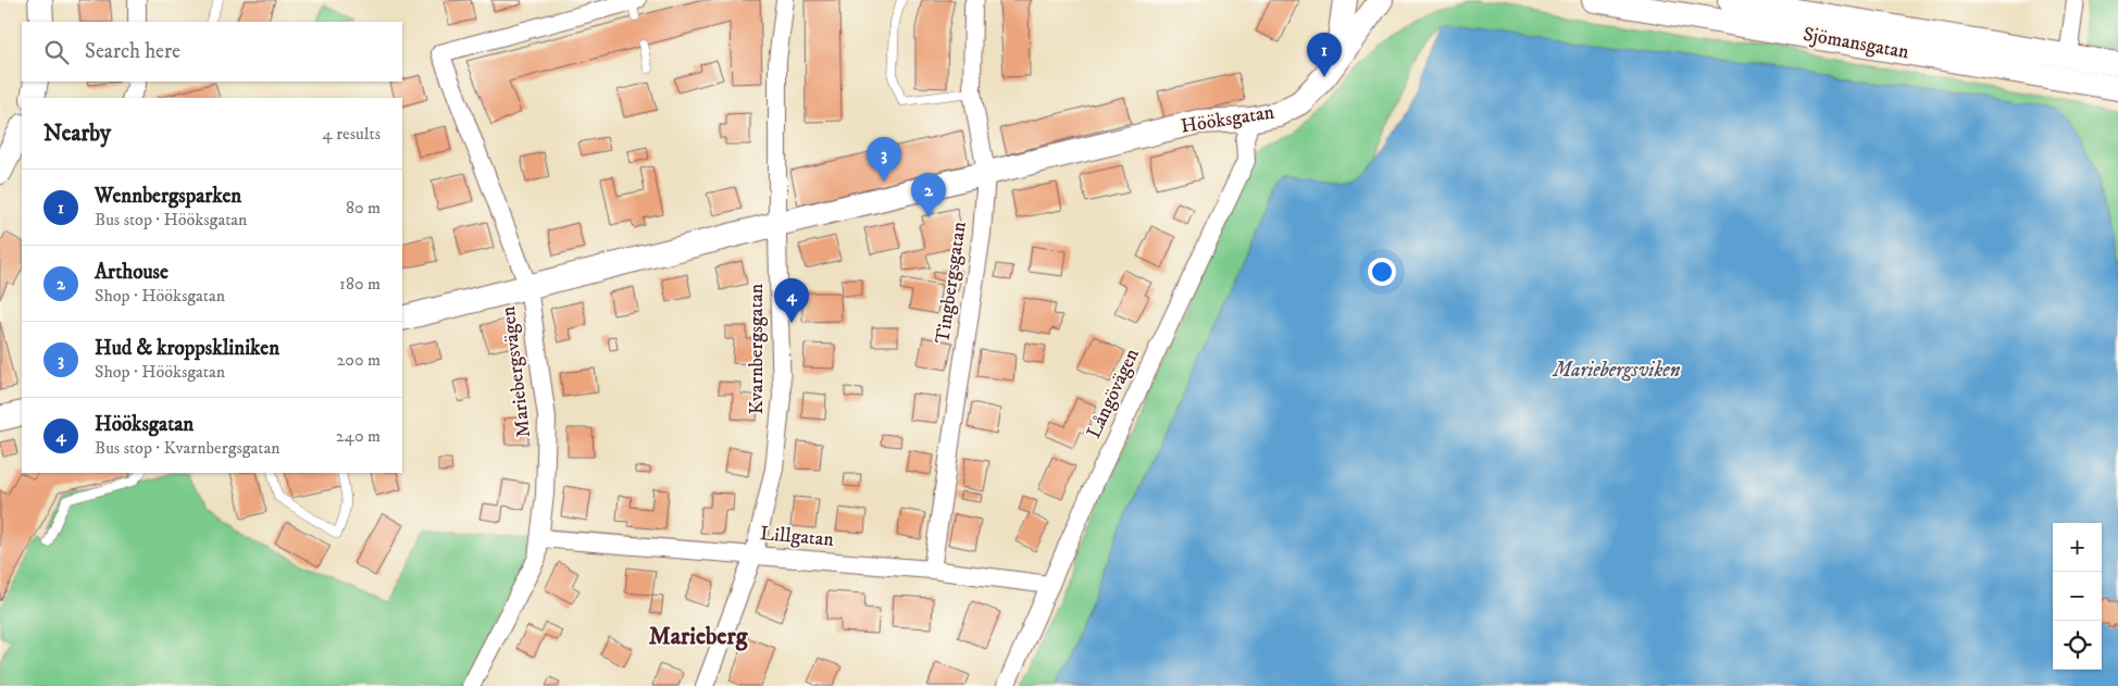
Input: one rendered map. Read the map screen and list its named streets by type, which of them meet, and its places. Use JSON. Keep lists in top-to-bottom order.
{
  "streets": {
    "street": [
      "Sjömansgatan",
      "Hööksgatan",
      "Tingbergsgatan",
      "Kvarnbergsgatan",
      "Mariebergsvägen",
      "Långövägen",
      "Lillgatan"
    ]
  },
  "crossings": [
    ["Hööksgatan", "Tingbergsgatan"],
    ["Hööksgatan", "Kvarnbergsgatan"],
    ["Hööksgatan", "Mariebergsvägen"],
    ["Hööksgatan", "Långövägen"],
    ["Tingbergsgatan", "Lillgatan"],
    ["Kvarnbergsgatan", "Lillgatan"],
    ["Mariebergsvägen", "Lillgatan"],
    ["Långövägen", "Lillgatan"]
  ],
  "districts": ["Marieberg"],
  "water": ["Mariebergsviken"],
  "page": {
    "search": "Search here",
    "pins": [
      "1",
      "3",
      "2",
      "4"
    ],
    "heading": ["Nearby", "4 results"],
    "list": [
      {
        "mark": "1",
        "name": "Wennbergsparken",
        "note": "Bus stop · Hööksgatan",
        "value": "80 m"
      },
      {
        "mark": "2",
        "name": "Arthouse",
        "note": "Shop · Hööksgatan",
        "value": "180 m"
      },
      {
        "mark": "3",
        "name": "Hud & kroppskliniken",
        "note": "Shop · Hööksgatan",
        "value": "200 m"
      },
      {
        "mark": "4",
        "name": "Hööksgatan",
        "note": "Bus stop · Kvarnbergsgatan",
        "value": "240 m"
      }
    ],
    "map_buttons": ["+", "−"]
  }
}
